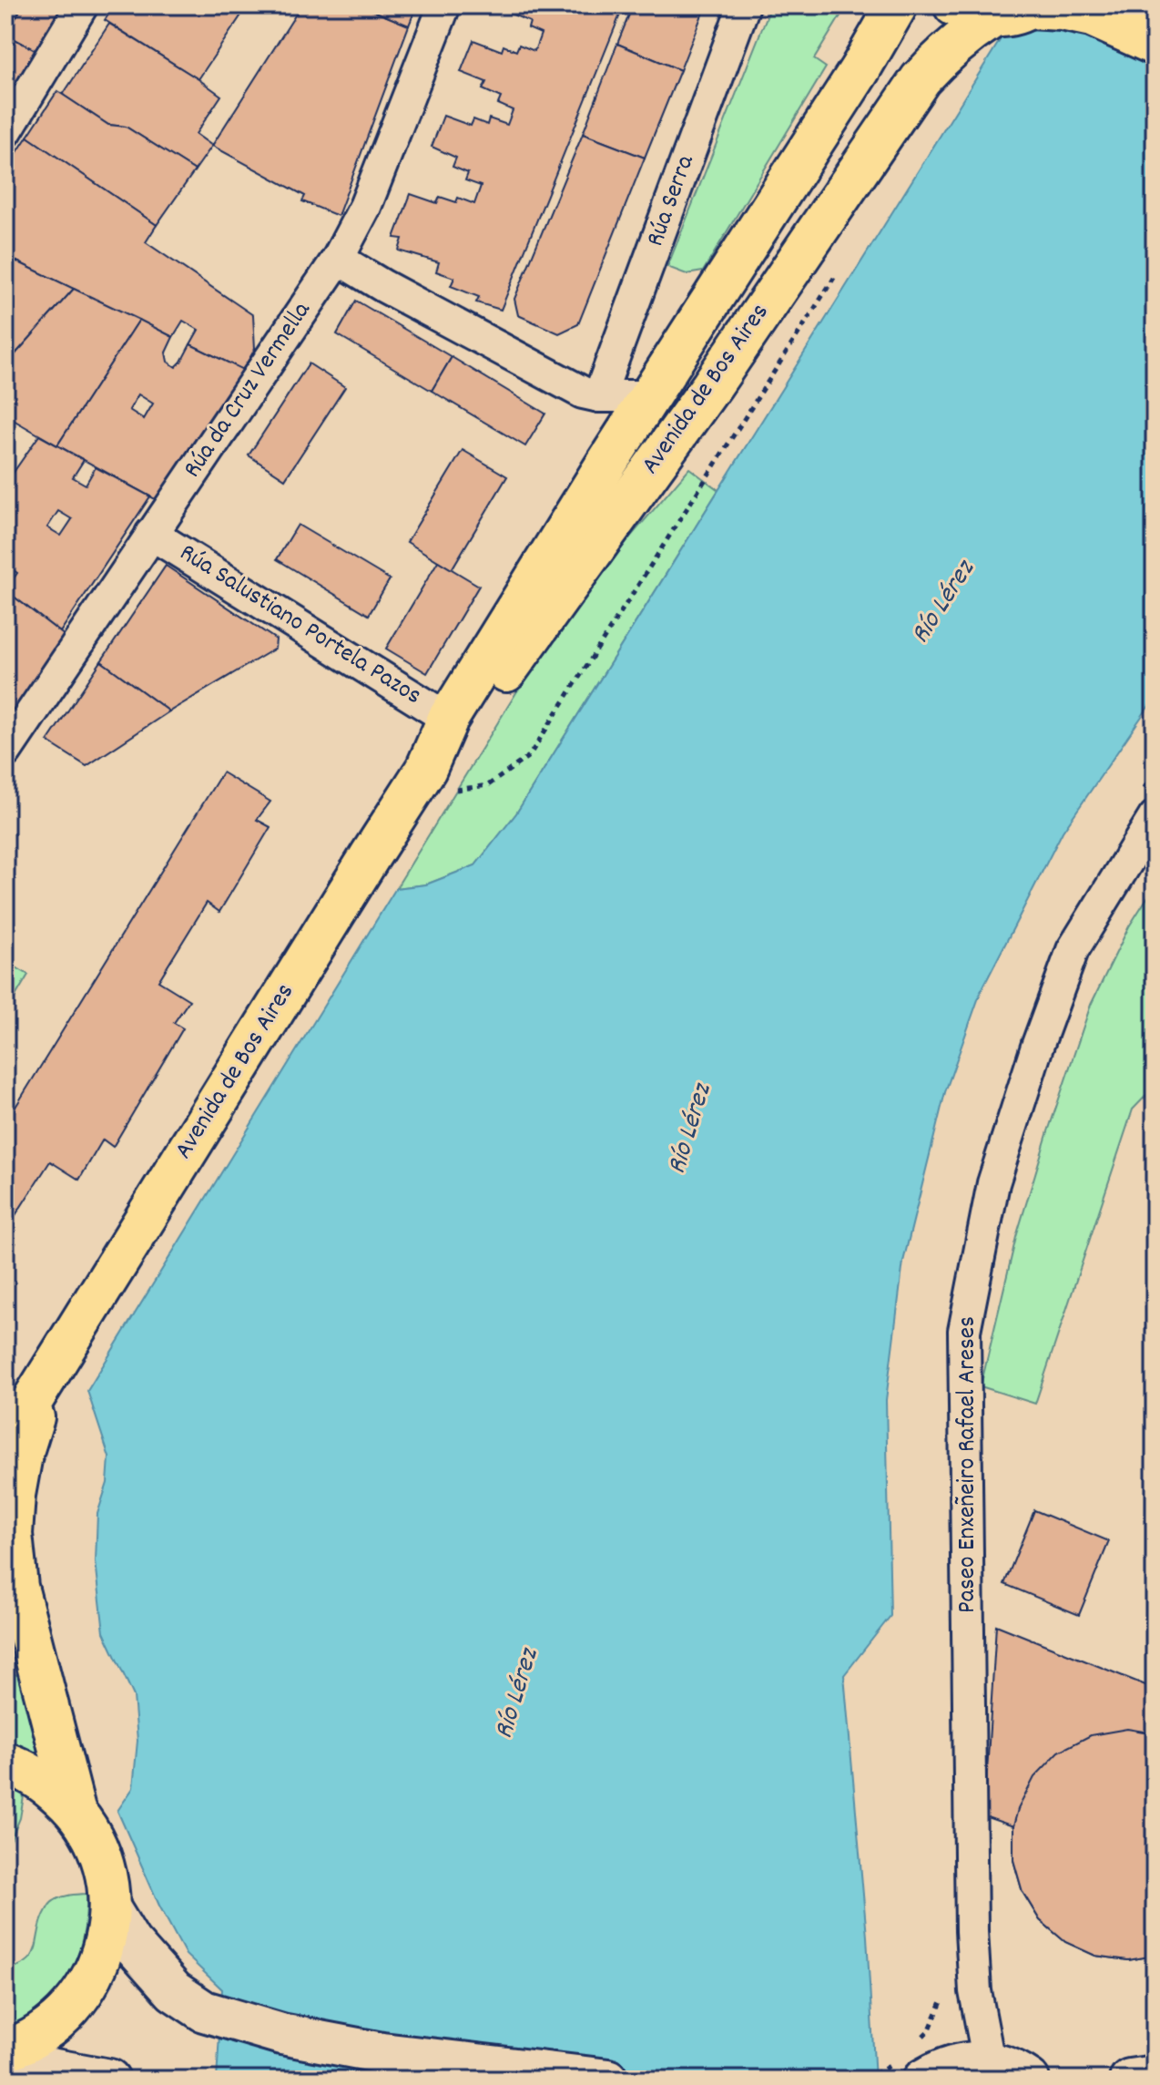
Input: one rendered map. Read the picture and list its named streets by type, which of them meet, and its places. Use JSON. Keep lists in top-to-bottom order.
{
  "streets": {
    "main road": ["Avenida de Bos Aires"],
    "street": [
      "Rúa Serra",
      "Rúa da Cruz Vermella",
      "Rúa Salustiano Portela Pazos",
      "Paseo Enxeñeiro Rafael Areses"
    ]
  },
  "crossings": [
    ["Avenida de Bos Aires", "Rúa Salustiano Portela Pazos"],
    ["Rúa da Cruz Vermella", "Rúa Salustiano Portela Pazos"]
  ],
  "water": ["Río Lérez"]
}
